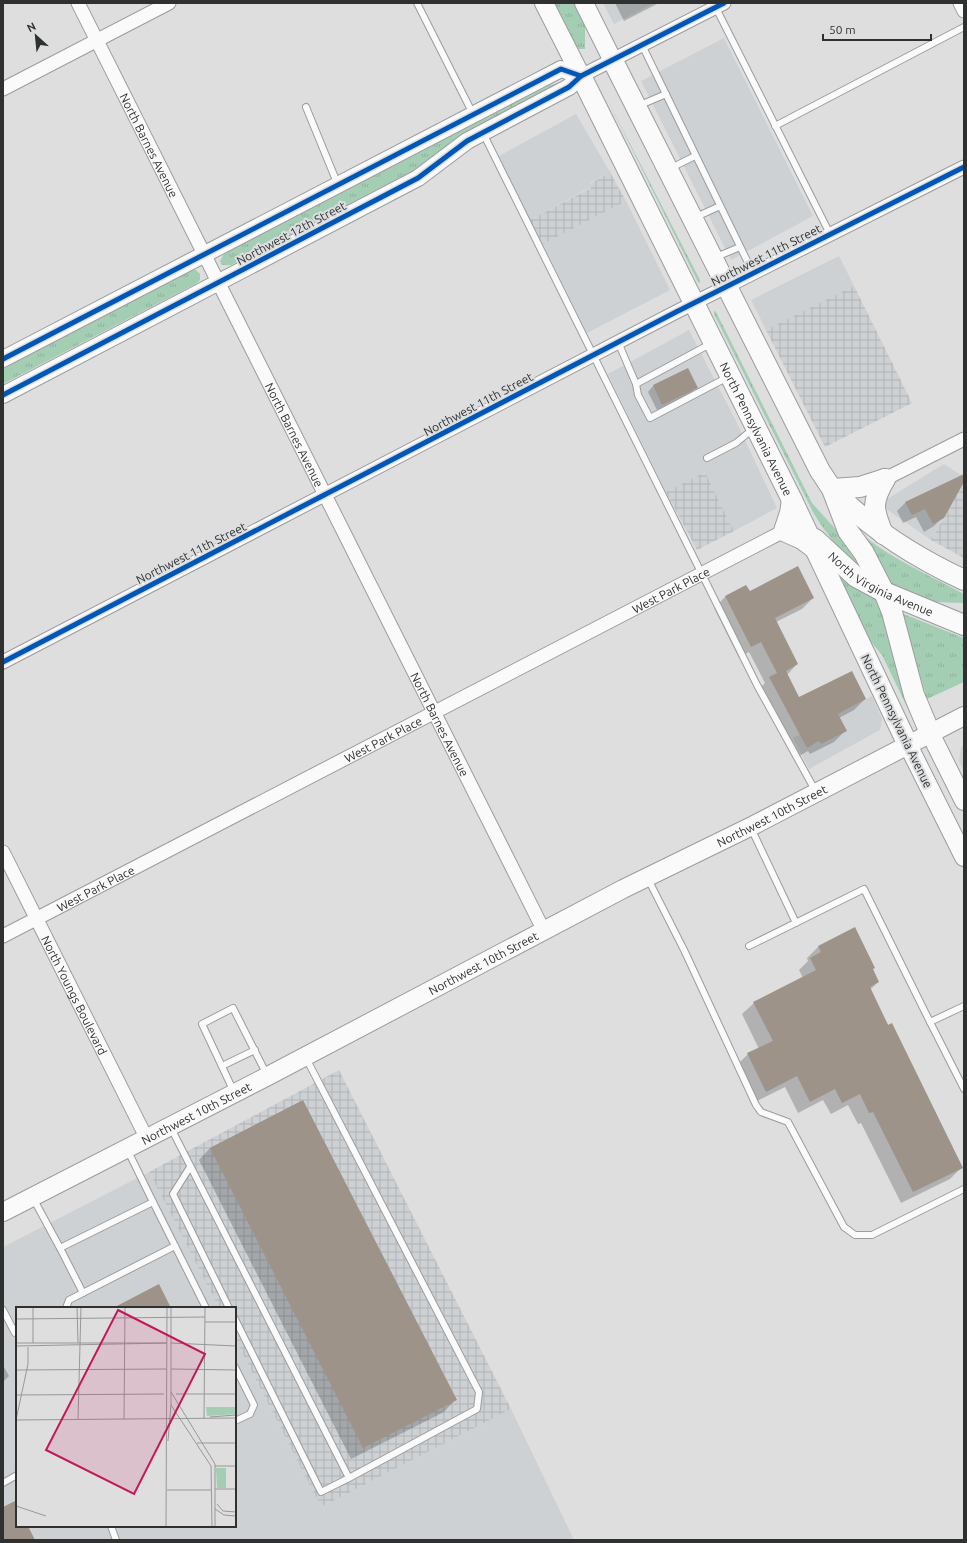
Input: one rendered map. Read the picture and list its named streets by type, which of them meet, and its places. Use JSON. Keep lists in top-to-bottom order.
{
  "streets": {
    "main road": ["North Pennsylvania Avenue", "North Virginia Avenue", "Northwest 10th Street"],
    "street": [
      "North Barnes Avenue",
      "Northwest 12th Street",
      "Northwest 11th Street",
      "West Park Place",
      "North Youngs Boulevard"
    ]
  },
  "crossings": [
    ["North Barnes Avenue", "Northwest 12th Street"],
    ["North Barnes Avenue", "Northwest 11th Street"],
    ["North Barnes Avenue", "West Park Place"],
    ["North Barnes Avenue", "Northwest 10th Street"],
    ["Northwest 12th Street", "North Pennsylvania Avenue"],
    ["Northwest 11th Street", "North Pennsylvania Avenue"],
    ["North Pennsylvania Avenue", "North Virginia Avenue"],
    ["North Pennsylvania Avenue", "Northwest 10th Street"],
    ["West Park Place", "North Youngs Boulevard"],
    ["Northwest 10th Street", "North Youngs Boulevard"]
  ],
  "scale_bar": "50 m",
  "north": "top left"
}
